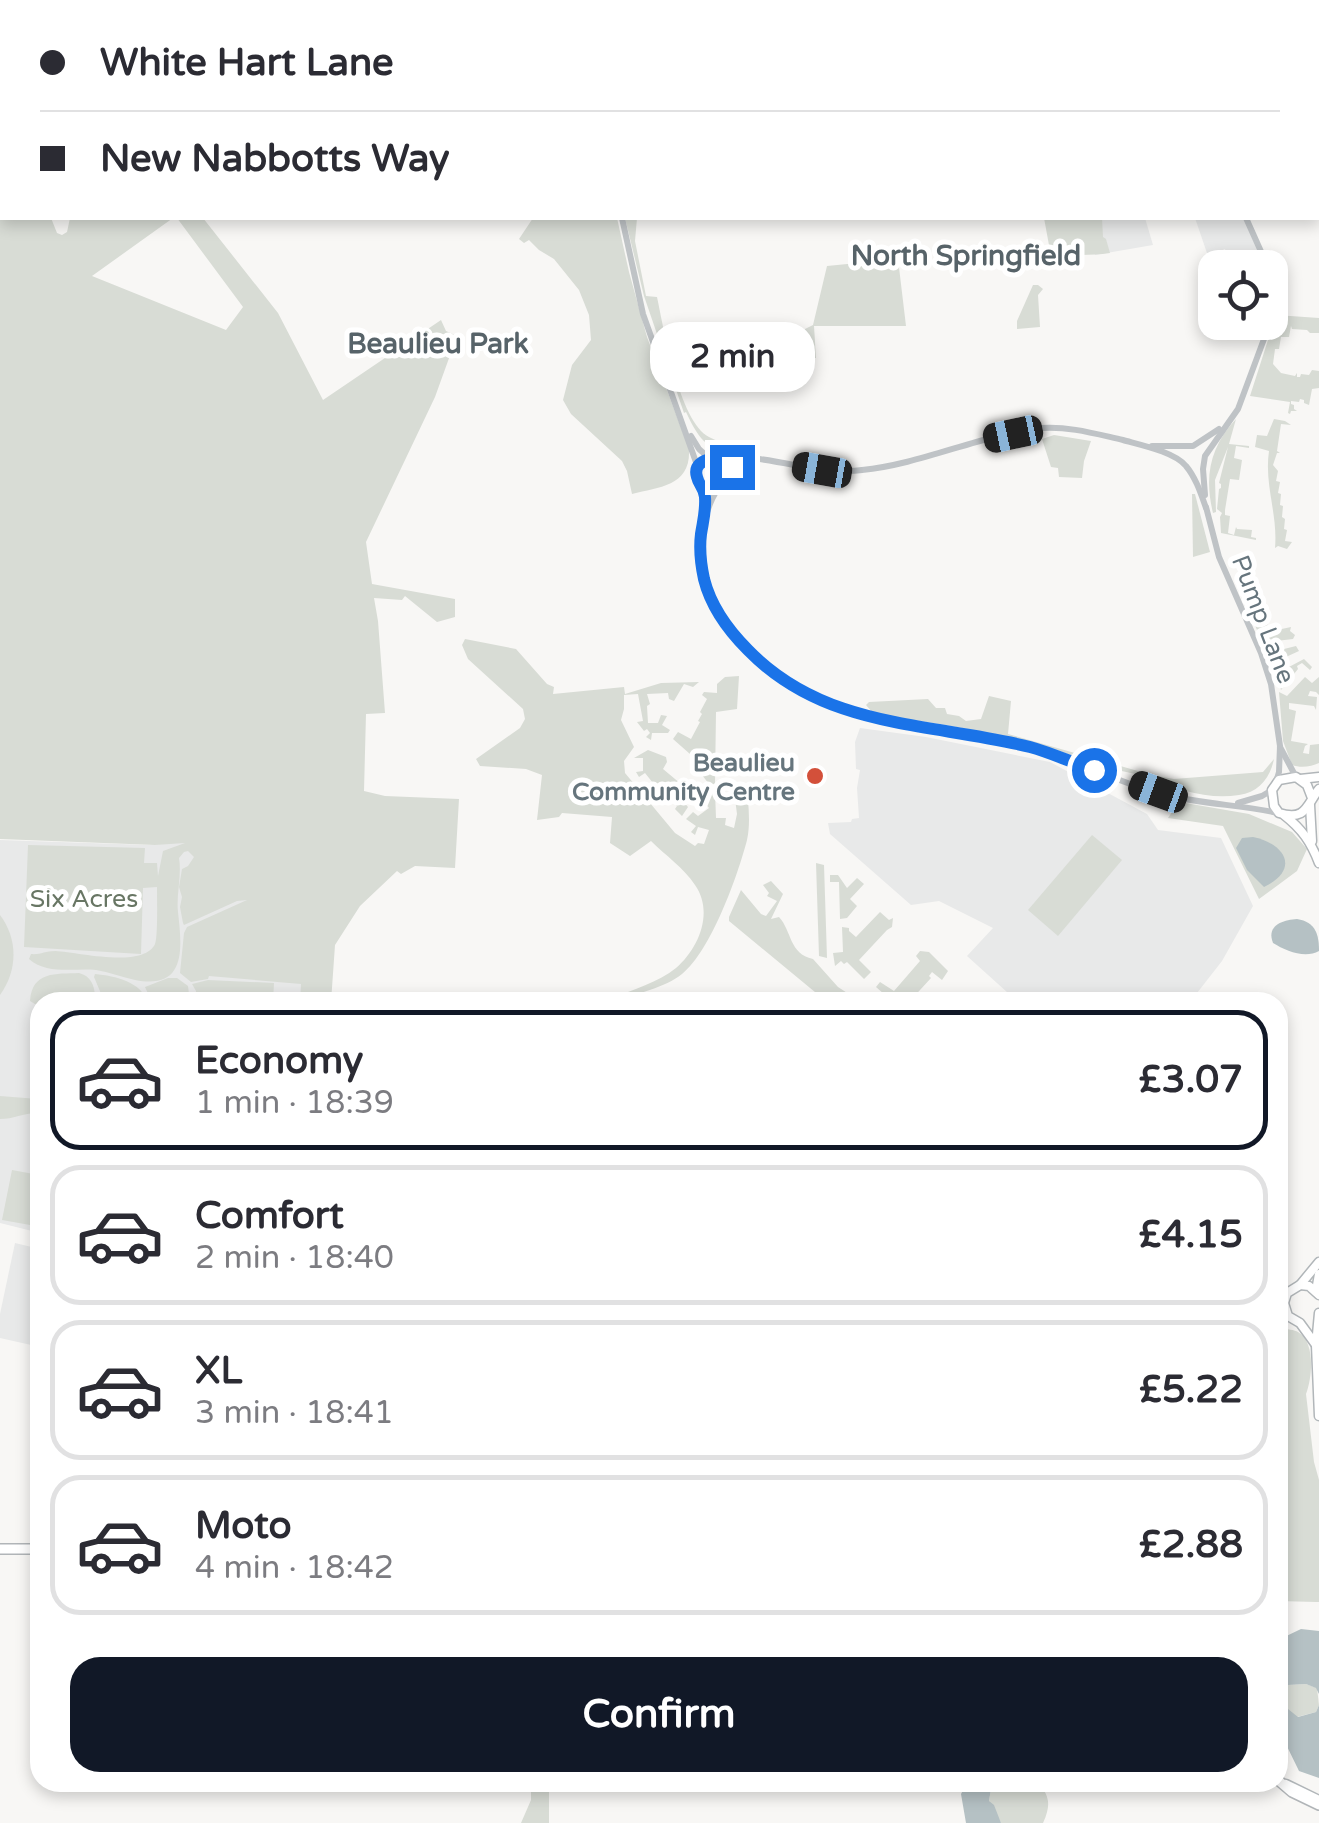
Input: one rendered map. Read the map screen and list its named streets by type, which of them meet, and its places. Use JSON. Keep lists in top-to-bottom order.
{
  "streets": {
    "street": ["Pump Lane"]
  },
  "districts": ["North Springfield", "Beaulieu Park"],
  "parks": ["Six Acres"],
  "places": ["Beaulieu Community Centre"],
  "page": {
    "banner": ["White Hart Lane", "New Nabbotts Way"],
    "bubble": "2 min",
    "list": [
      {
        "name": "Economy",
        "note": "1 min · 18:39",
        "value": "£3.07"
      },
      {
        "name": "Comfort",
        "note": "2 min · 18:40",
        "value": "£4.15"
      },
      {
        "name": "XL",
        "note": "3 min · 18:41",
        "value": "£5.22"
      },
      {
        "name": "Moto",
        "note": "4 min · 18:42",
        "value": "£2.88"
      }
    ],
    "buttons": "Confirm"
  }
}
